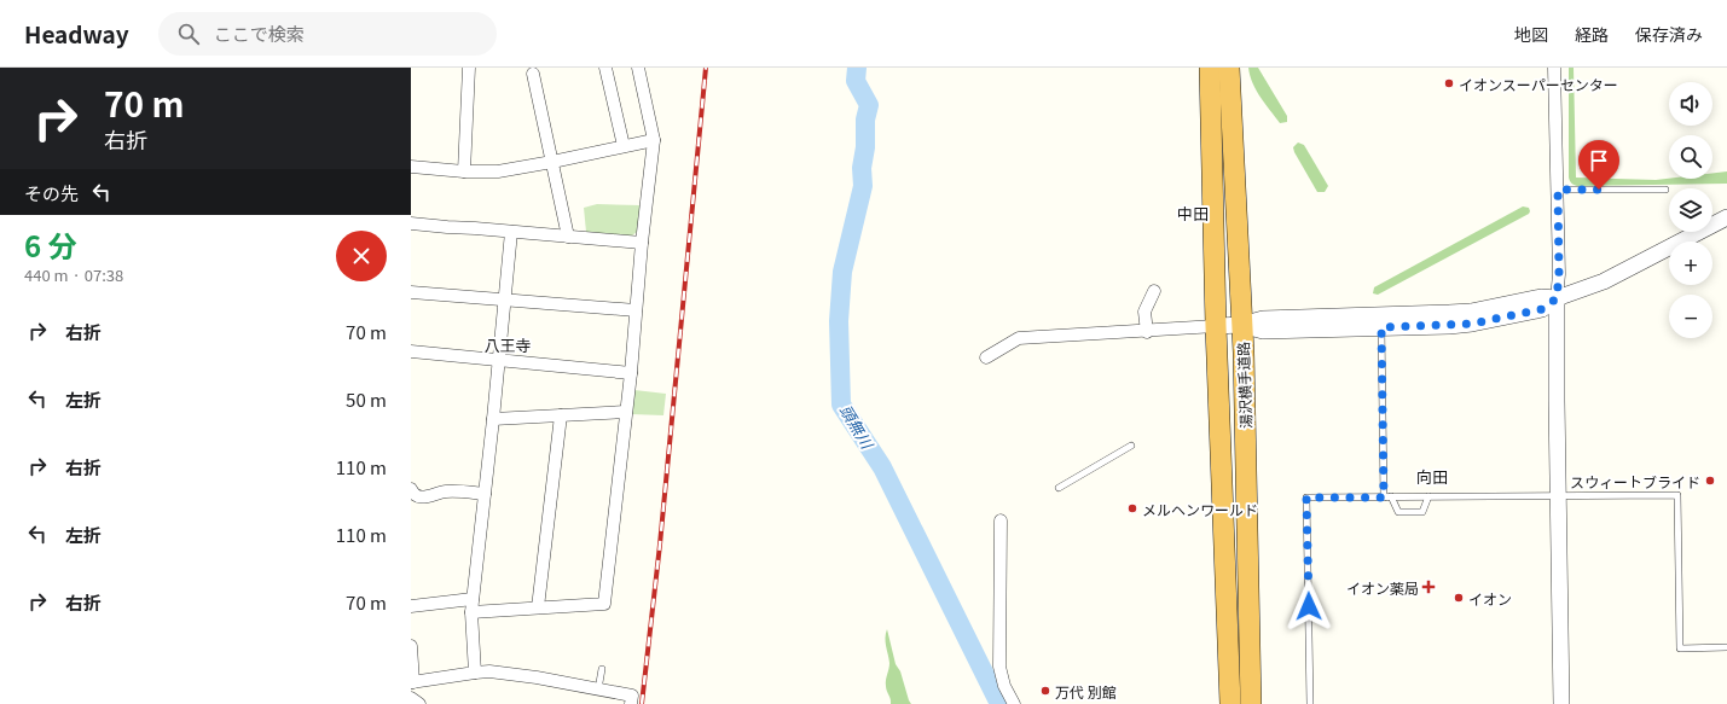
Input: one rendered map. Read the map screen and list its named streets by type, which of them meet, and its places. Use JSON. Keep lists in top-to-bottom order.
{
  "streets": {
    "highway": ["湯沢横手道路"]
  },
  "districts": ["中田", "八王寺", "向田"],
  "water": ["頭無川"],
  "places": {
    "other": [
      "イオンスーパーセンター",
      "スウィートブライド",
      "メルヘンワールド",
      "イオン",
      "万代 別館"
    ],
    "health": ["イオン薬局"]
  },
  "page": {
    "header": "Headway",
    "search": "ここで検索",
    "nav": ["地図", "経路", "保存済み"],
    "turn": ["70 m", "右折"],
    "map_buttons": ["+", "−"],
    "then": "その先",
    "heading": ["6 分", "440 m · 07:38"],
    "list": [
      {
        "name": "右折",
        "value": "70 m"
      },
      {
        "name": "左折",
        "value": "50 m"
      },
      {
        "name": "右折",
        "value": "110 m"
      },
      {
        "name": "左折",
        "value": "110 m"
      },
      {
        "name": "右折",
        "value": "70 m"
      }
    ]
  }
}
